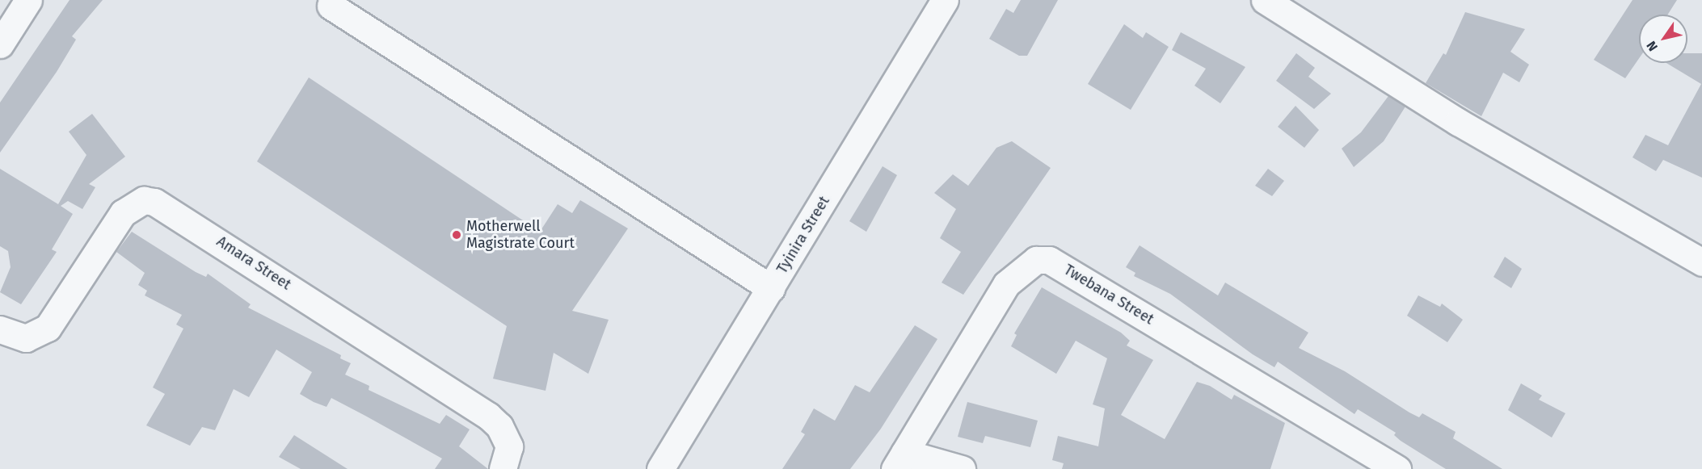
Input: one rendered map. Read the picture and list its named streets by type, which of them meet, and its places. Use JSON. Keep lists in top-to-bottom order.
{
  "streets": {
    "street": ["Tyinira Street", "Amara Street", "Twebana Street"]
  },
  "places": ["Motherwell Magistrate Court"],
  "north": "bottom left"
}
